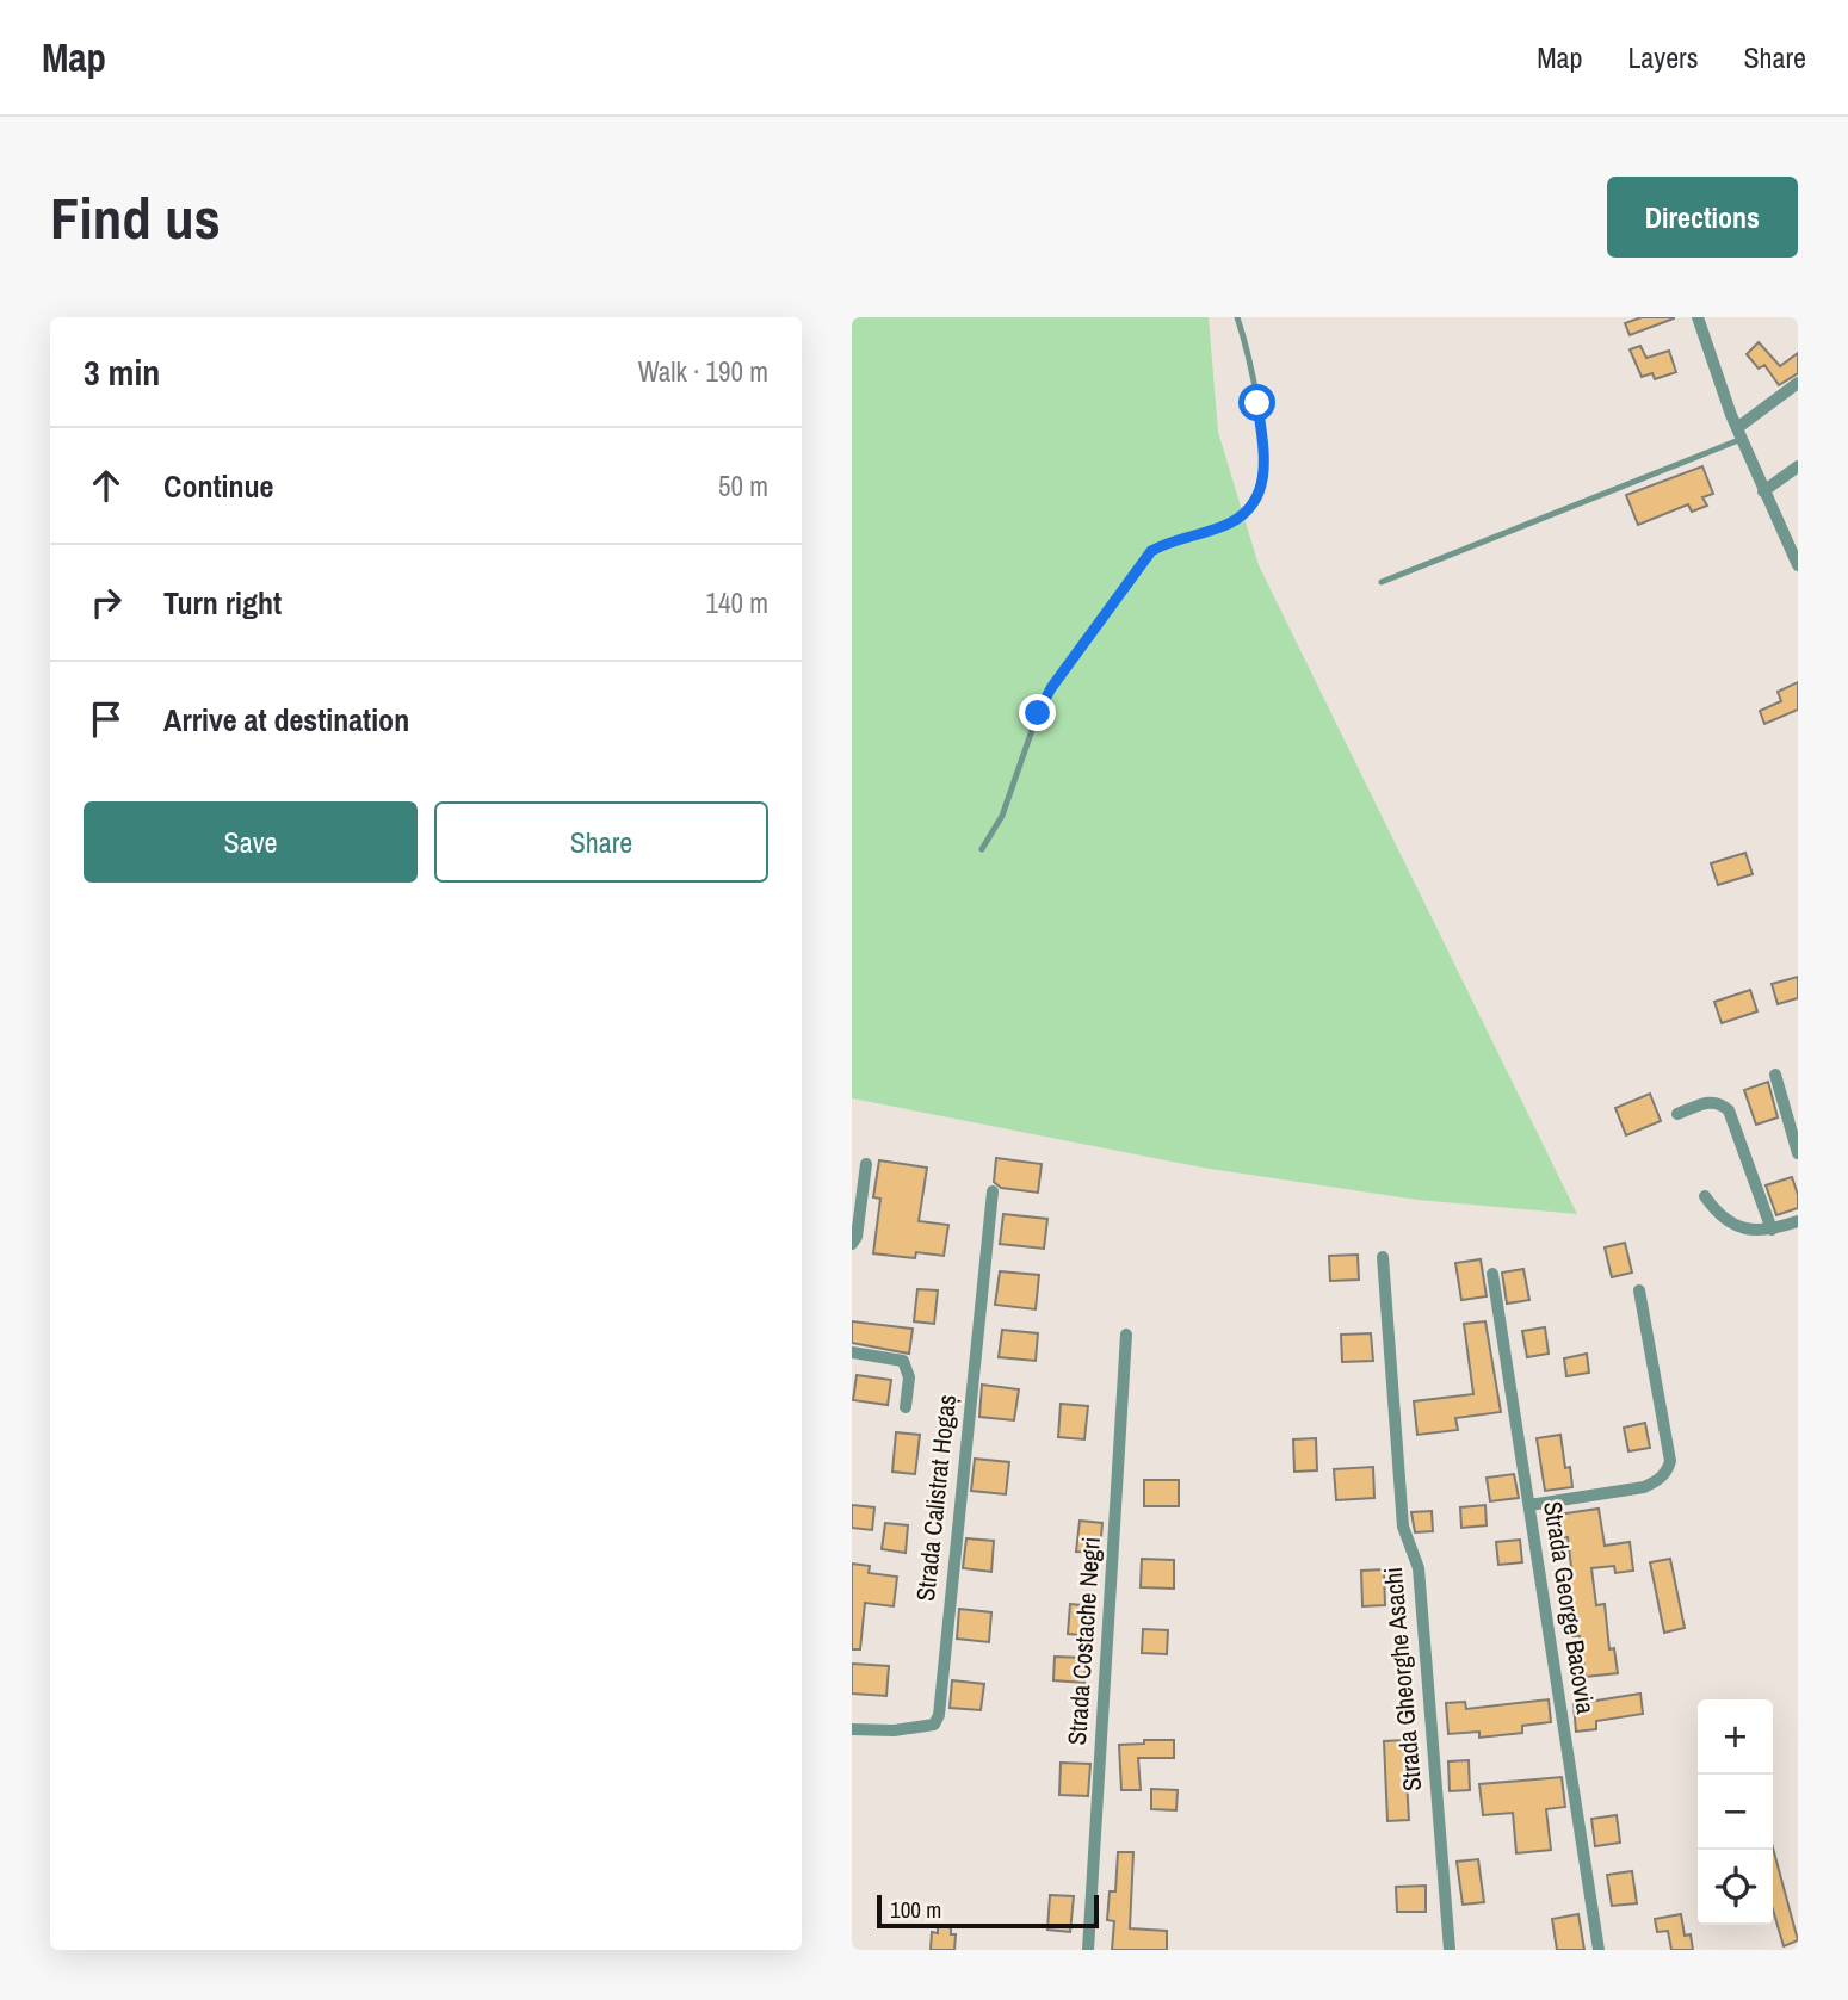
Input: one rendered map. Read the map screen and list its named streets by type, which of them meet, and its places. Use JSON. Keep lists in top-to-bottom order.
{
  "streets": {
    "street": [
      "Strada Calistrat Hogaș",
      "Strada George Bacovia",
      "Strada Costache Negri",
      "Strada Gheorghe Asachi"
    ]
  },
  "scale_bar": "100 m",
  "page": {
    "header": "Map",
    "nav": ["Map", "Layers", "Share"],
    "buttons": [
      "Directions",
      ["Save", "Share"]
    ],
    "title": "Find us",
    "heading": ["3 min", "Walk · 190 m"],
    "list": [
      ["Continue", "50 m"],
      ["Turn right", "140 m"],
      "Arrive at destination"
    ],
    "map_buttons": ["+", "−"],
    "scale": "100 m"
  }
}
